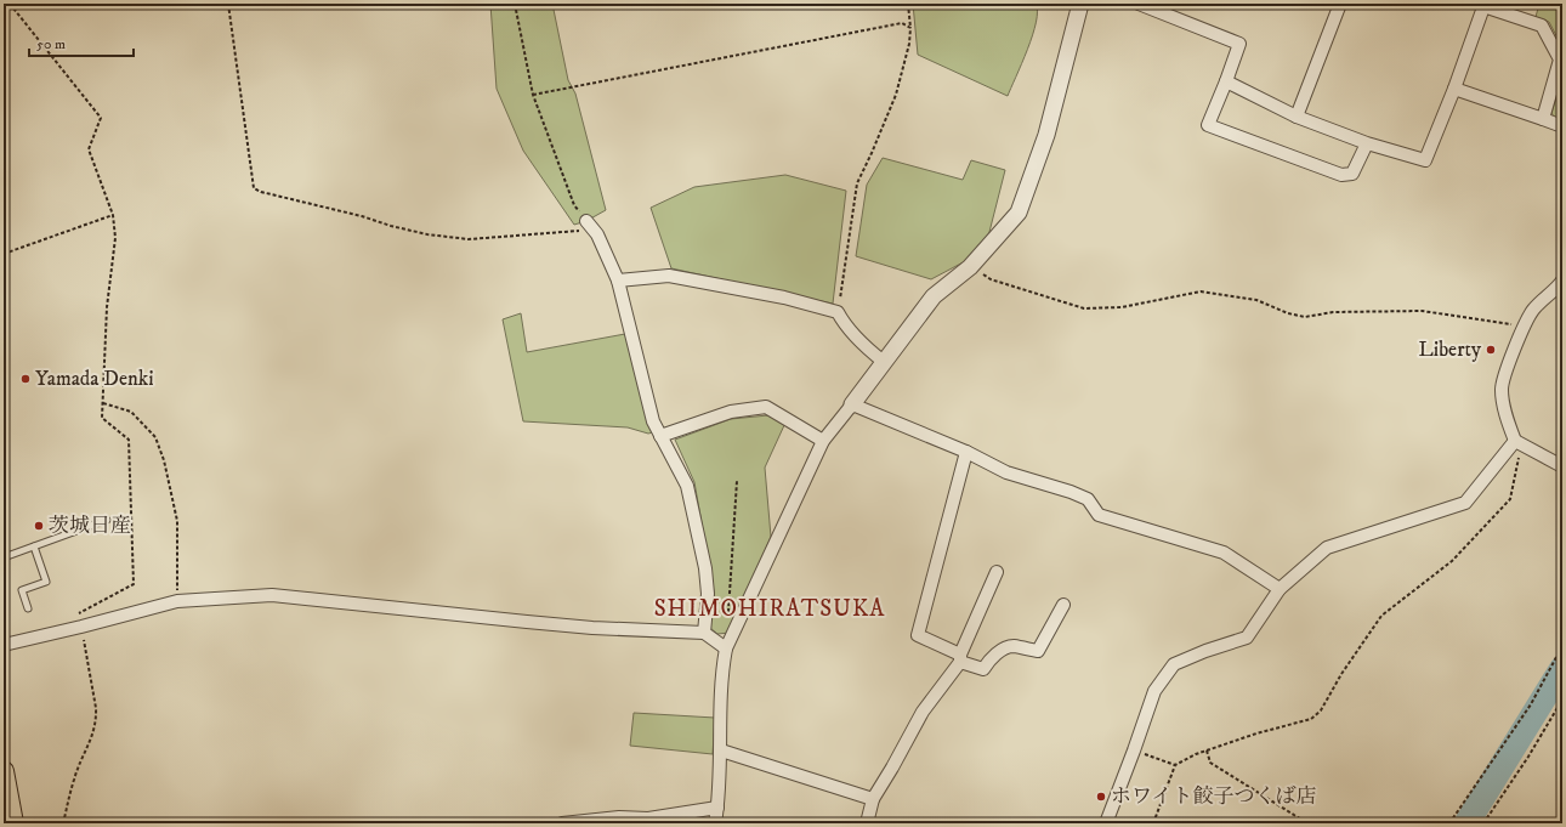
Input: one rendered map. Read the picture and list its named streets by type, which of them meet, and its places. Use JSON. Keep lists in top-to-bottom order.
{
  "districts": ["SHIMOHIRATSUKA"],
  "places": [
    "Liberty",
    "Yamada Denki",
    "茨城日産",
    "ホワイト餃子つくば店"
  ],
  "scale_bar": "50 m"
}
